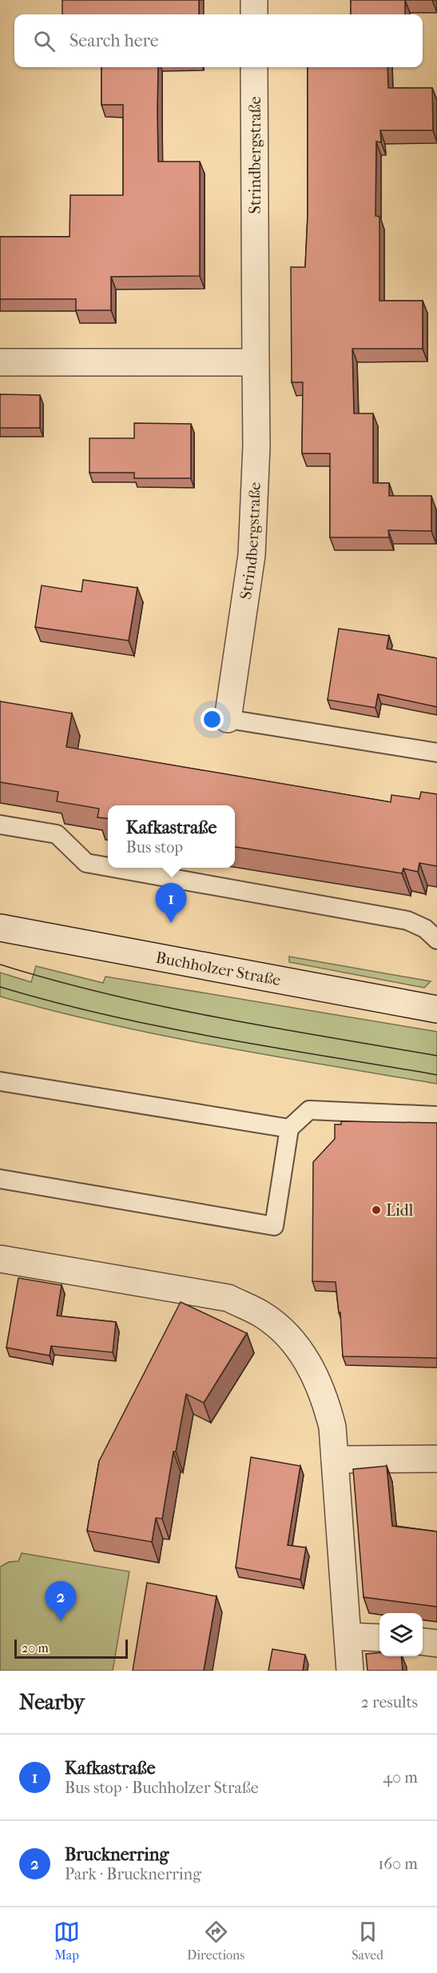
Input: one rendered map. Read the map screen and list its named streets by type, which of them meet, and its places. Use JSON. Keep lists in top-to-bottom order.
{
  "streets": {
    "street": ["Strindbergstraße", "Buchholzer Straße"]
  },
  "places": ["Lidl"],
  "scale_bar": "20 m",
  "page": {
    "search": "Search here",
    "popup": ["Kafkastraße", "Bus stop"],
    "pins": ["1", "2"],
    "scale": "20 m",
    "heading": ["Nearby", "2 results"],
    "list": [
      {
        "mark": "1",
        "name": "Kafkastraße",
        "note": "Bus stop · Buchholzer Straße",
        "value": "40 m"
      },
      {
        "mark": "2",
        "name": "Brucknerring",
        "note": "Park · Brucknerring",
        "value": "160 m"
      }
    ],
    "nav": ["Map", "Directions", "Saved"]
  }
}
